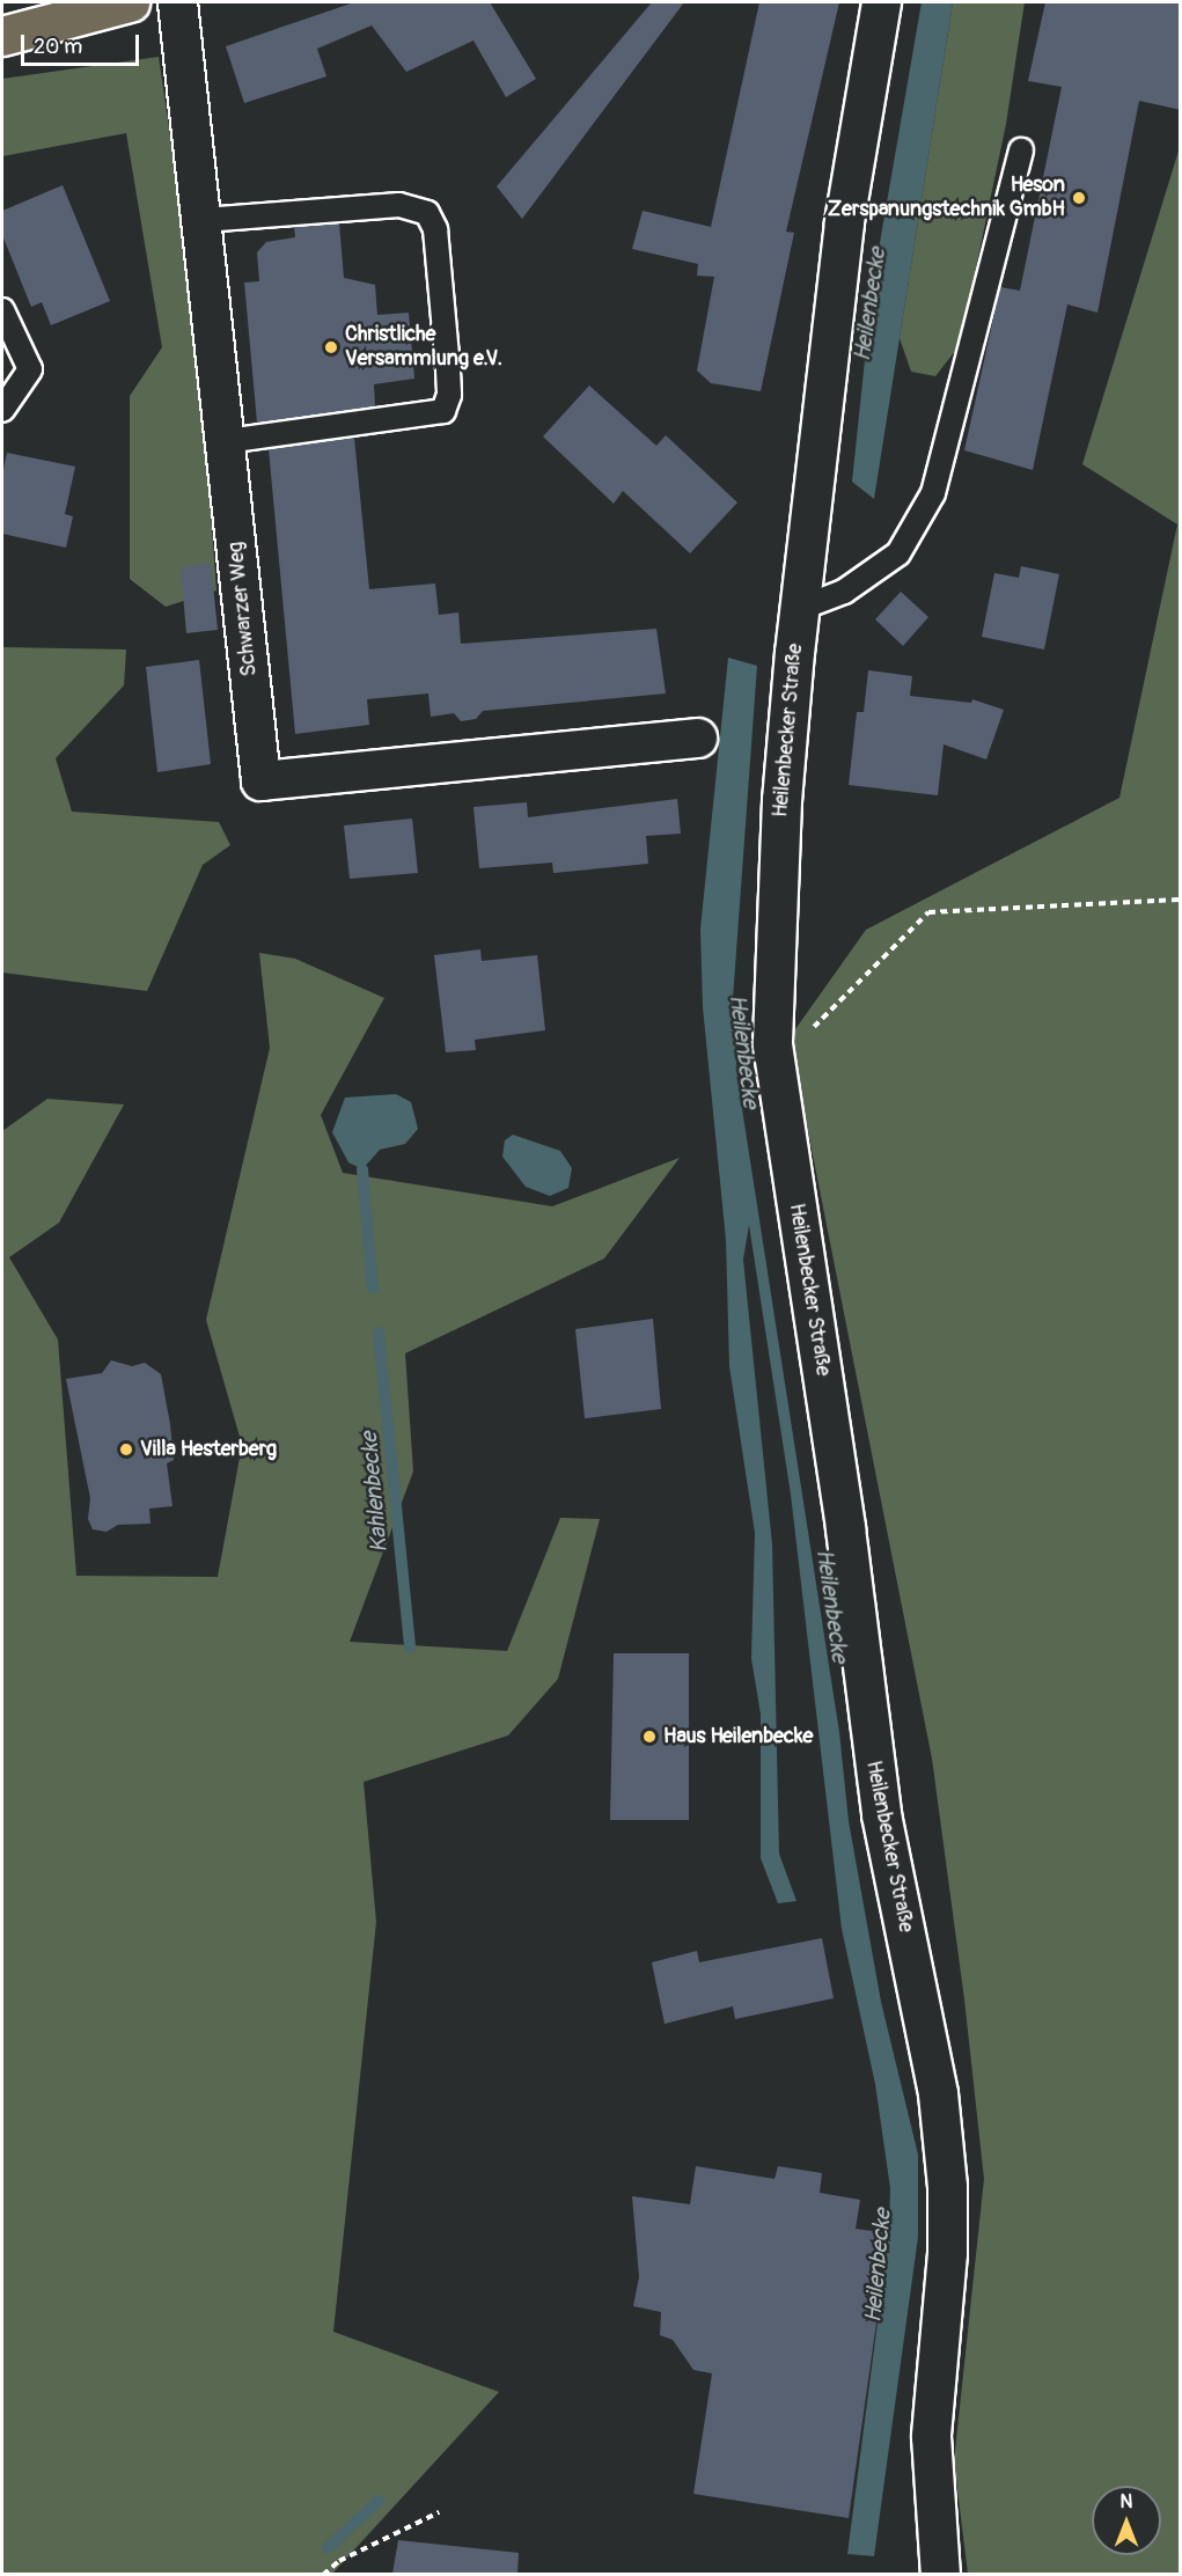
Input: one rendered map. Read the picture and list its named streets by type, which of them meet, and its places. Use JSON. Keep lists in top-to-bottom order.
{
  "streets": {
    "main road": ["Schwarzer Weg", "Heilenbecker Straße"]
  },
  "water": ["Heilenbecke", "Kahlenbecke"],
  "places": [
    "Heson Zerspanungstechnik GmbH",
    "Christliche Versammlung e.V.",
    "Villa Hesterberg",
    "Haus Heilenbecke"
  ],
  "scale_bar": "20 m",
  "north": "top"
}
